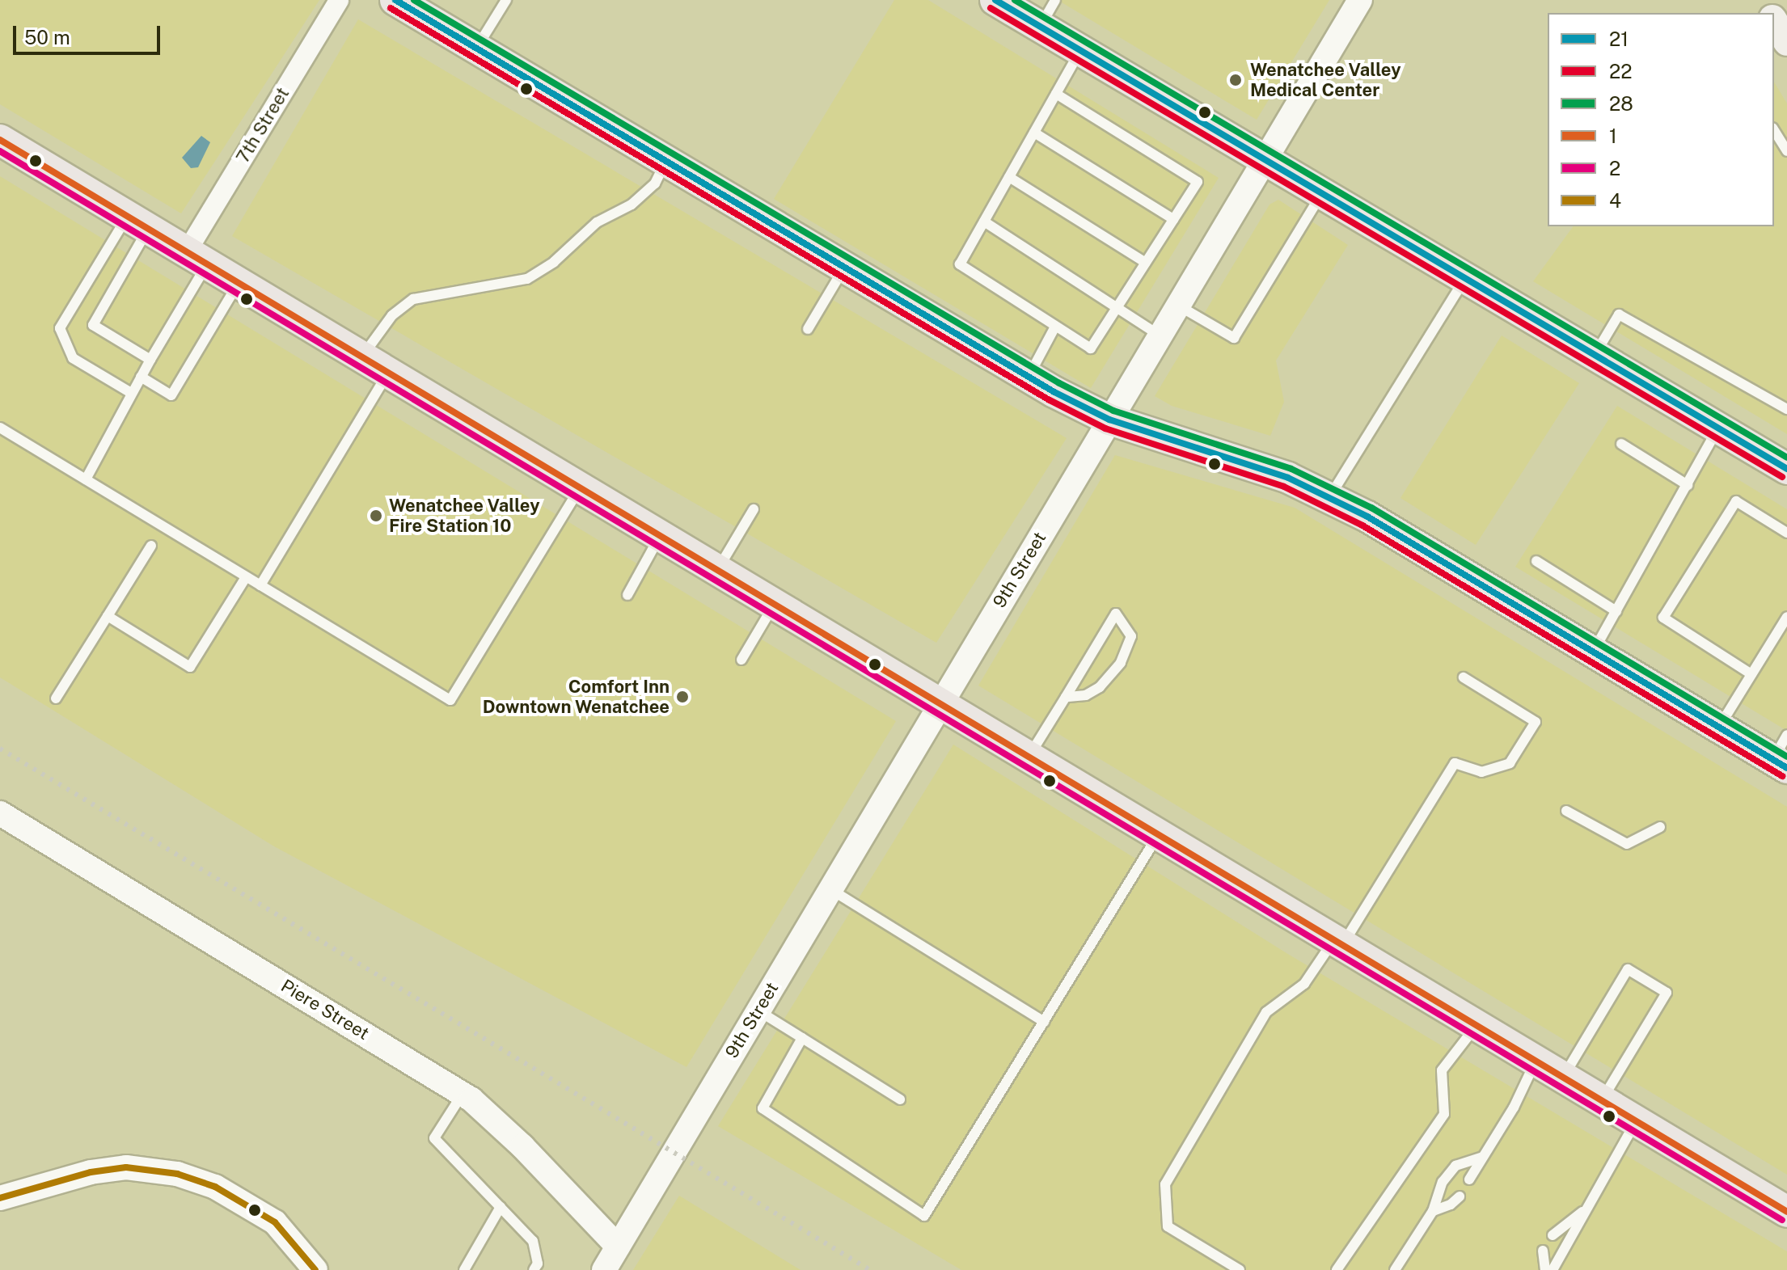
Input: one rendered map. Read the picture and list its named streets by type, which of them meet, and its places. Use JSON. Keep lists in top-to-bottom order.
{
  "streets": {
    "street": ["7th Street", "9th Street", "Piere Street"]
  },
  "crossings": [
    ["9th Street", "Piere Street"]
  ],
  "places": ["Wenatchee Valley Medical Center", "Wenatchee Valley Fire Station 10", "Comfort Inn Downtown Wenatchee"],
  "lines": [
    "transit line 21",
    "transit line 28",
    "transit line 22",
    "transit line 1",
    "transit line 2",
    "transit line 4"
  ],
  "legend": [
    "21",
    "22",
    "28",
    "1",
    "2",
    "4"
  ],
  "scale_bar": "50 m"
}
